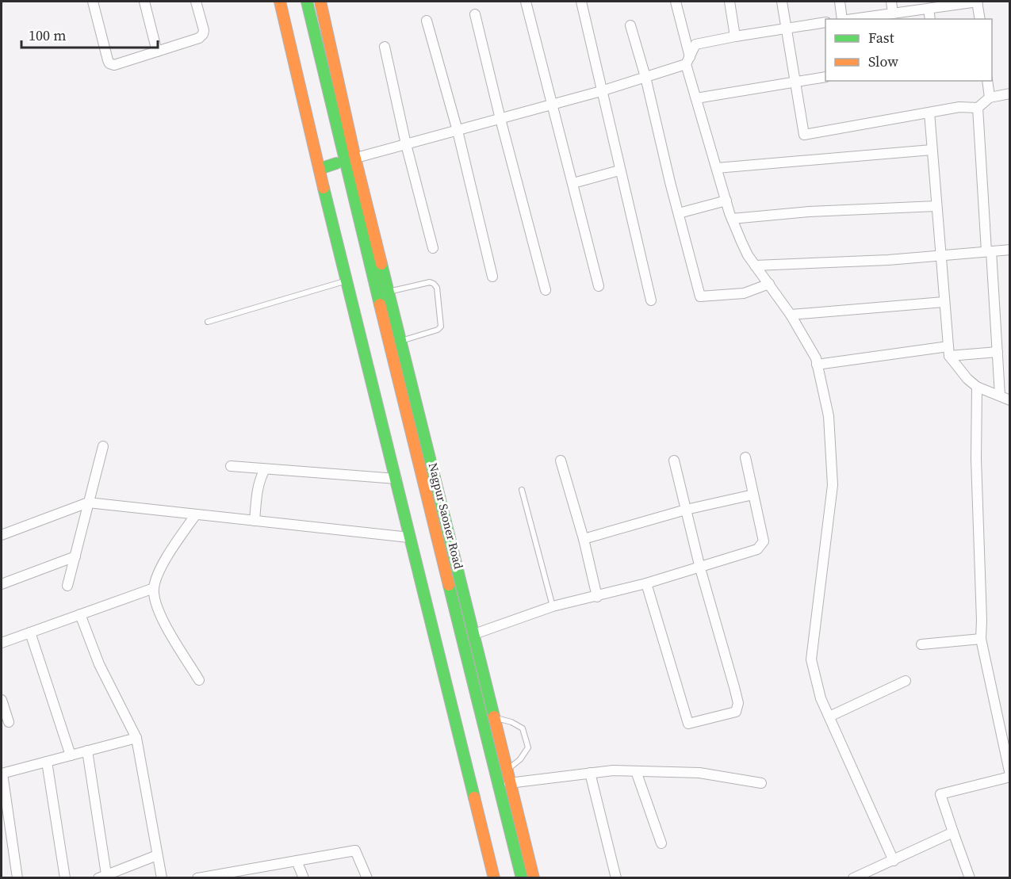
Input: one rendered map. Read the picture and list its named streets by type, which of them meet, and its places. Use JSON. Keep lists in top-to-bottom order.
{
  "streets": {
    "main road": ["Nagpur Saoner Road"]
  },
  "legend": ["Fast", "Slow"],
  "scale_bar": "100 m"
}
